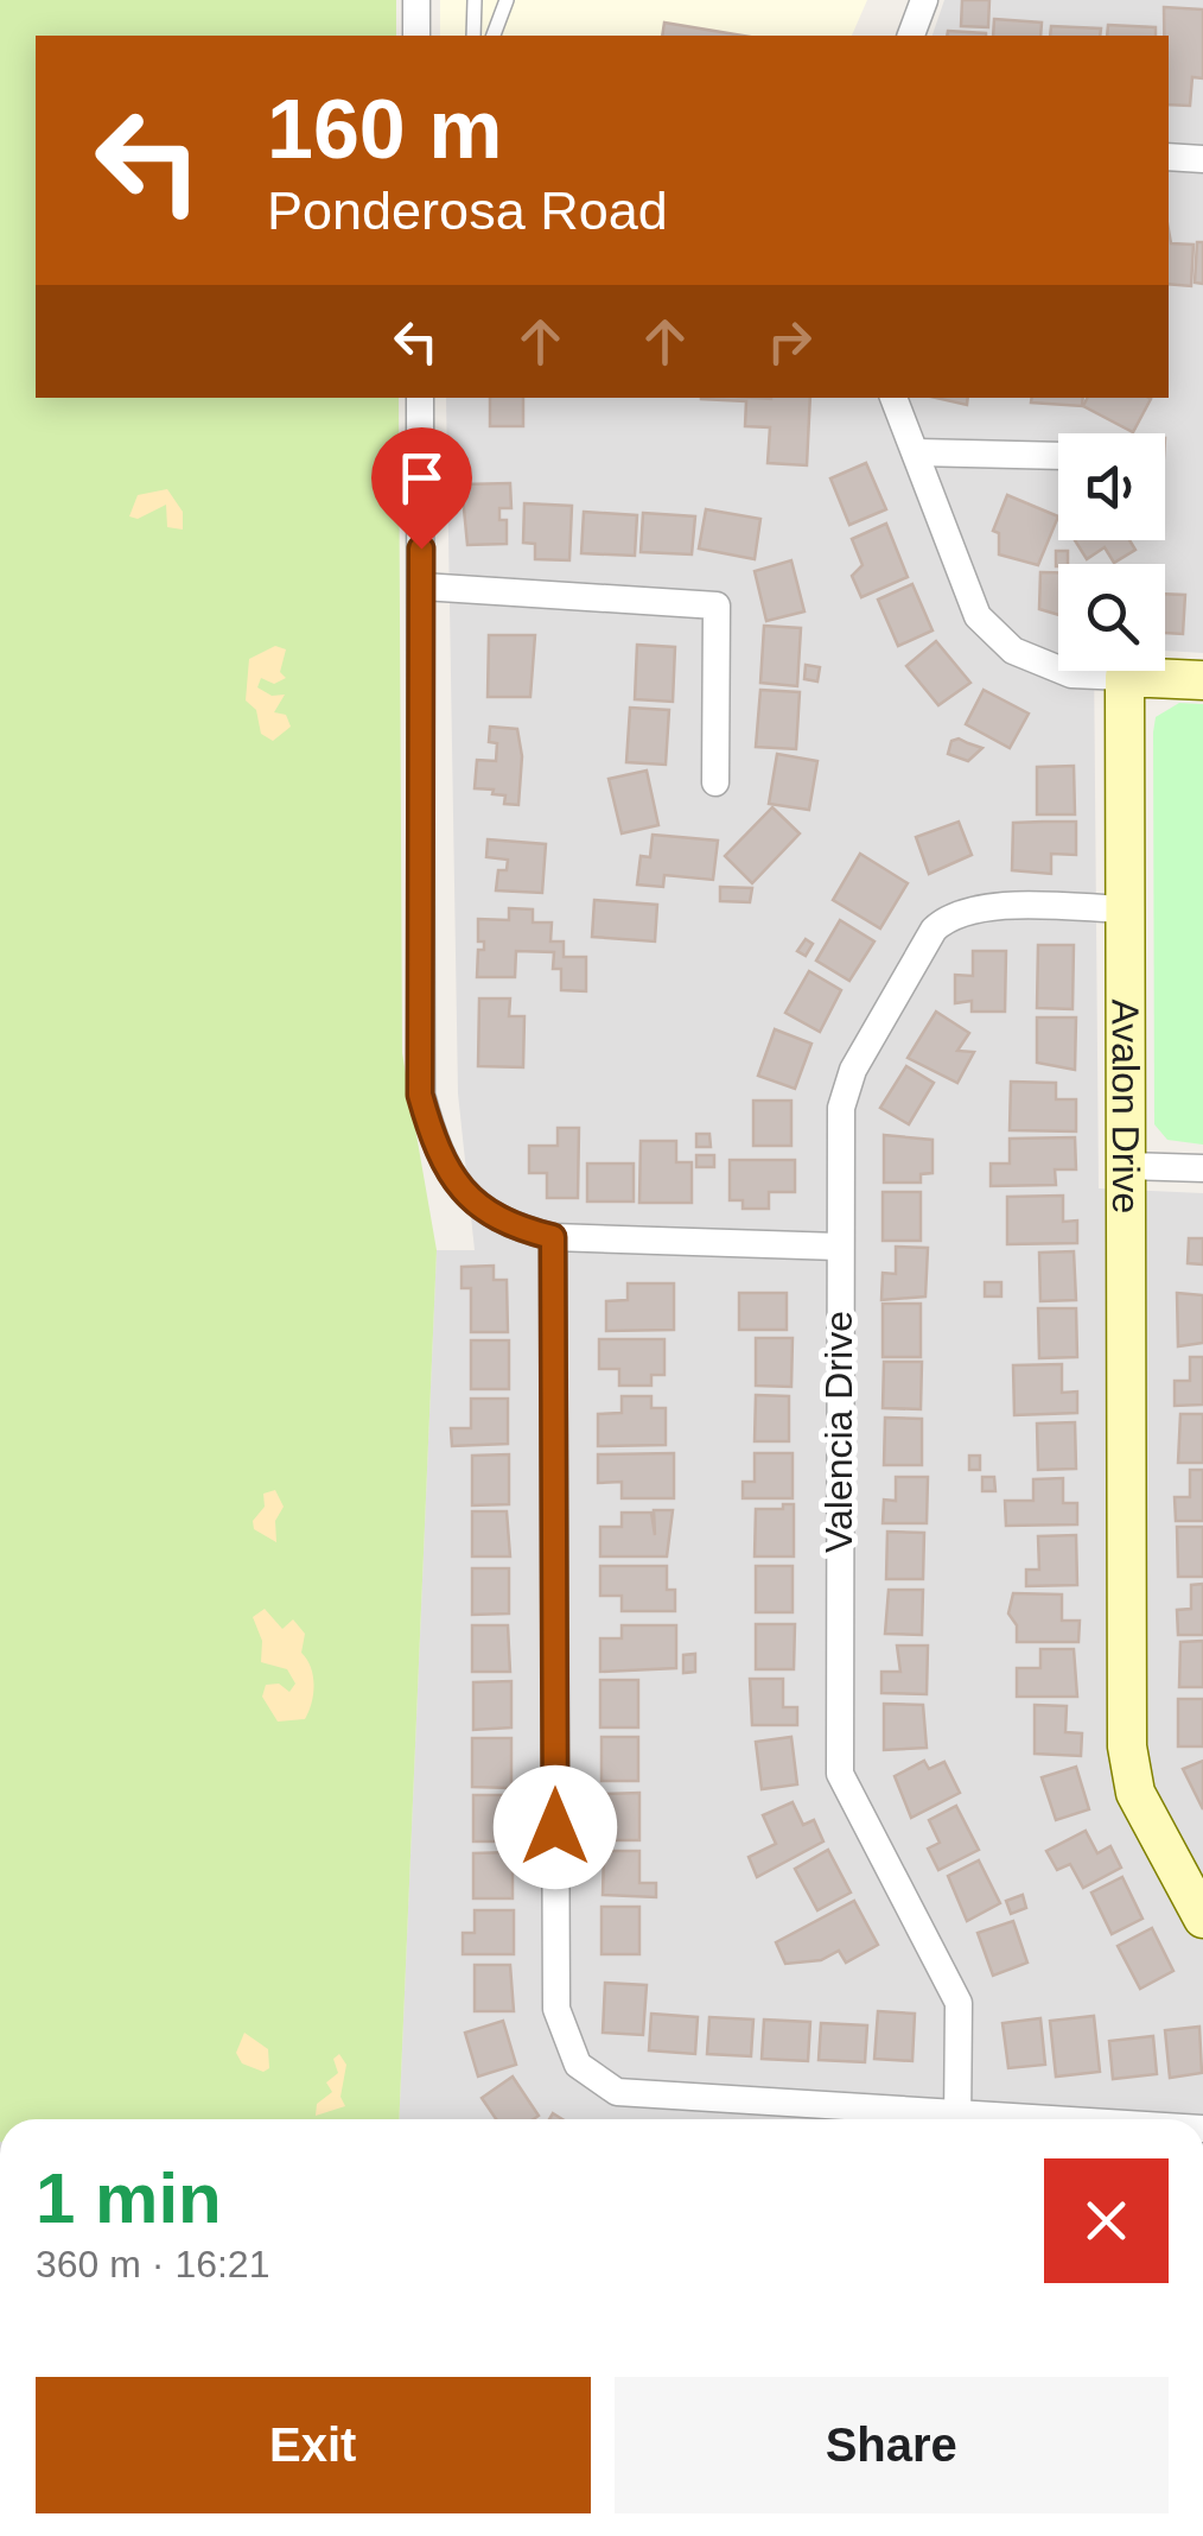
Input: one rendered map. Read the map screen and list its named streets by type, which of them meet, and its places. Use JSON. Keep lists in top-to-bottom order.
{
  "streets": {
    "street": ["Avalon Drive", "Valencia Drive"]
  },
  "crossings": [
    ["Avalon Drive", "Valencia Drive"]
  ],
  "page": {
    "turn": ["160 m", "Ponderosa Road"],
    "heading": ["1 min", "360 m · 16:21"],
    "buttons": ["Exit", "Share"]
  }
}
